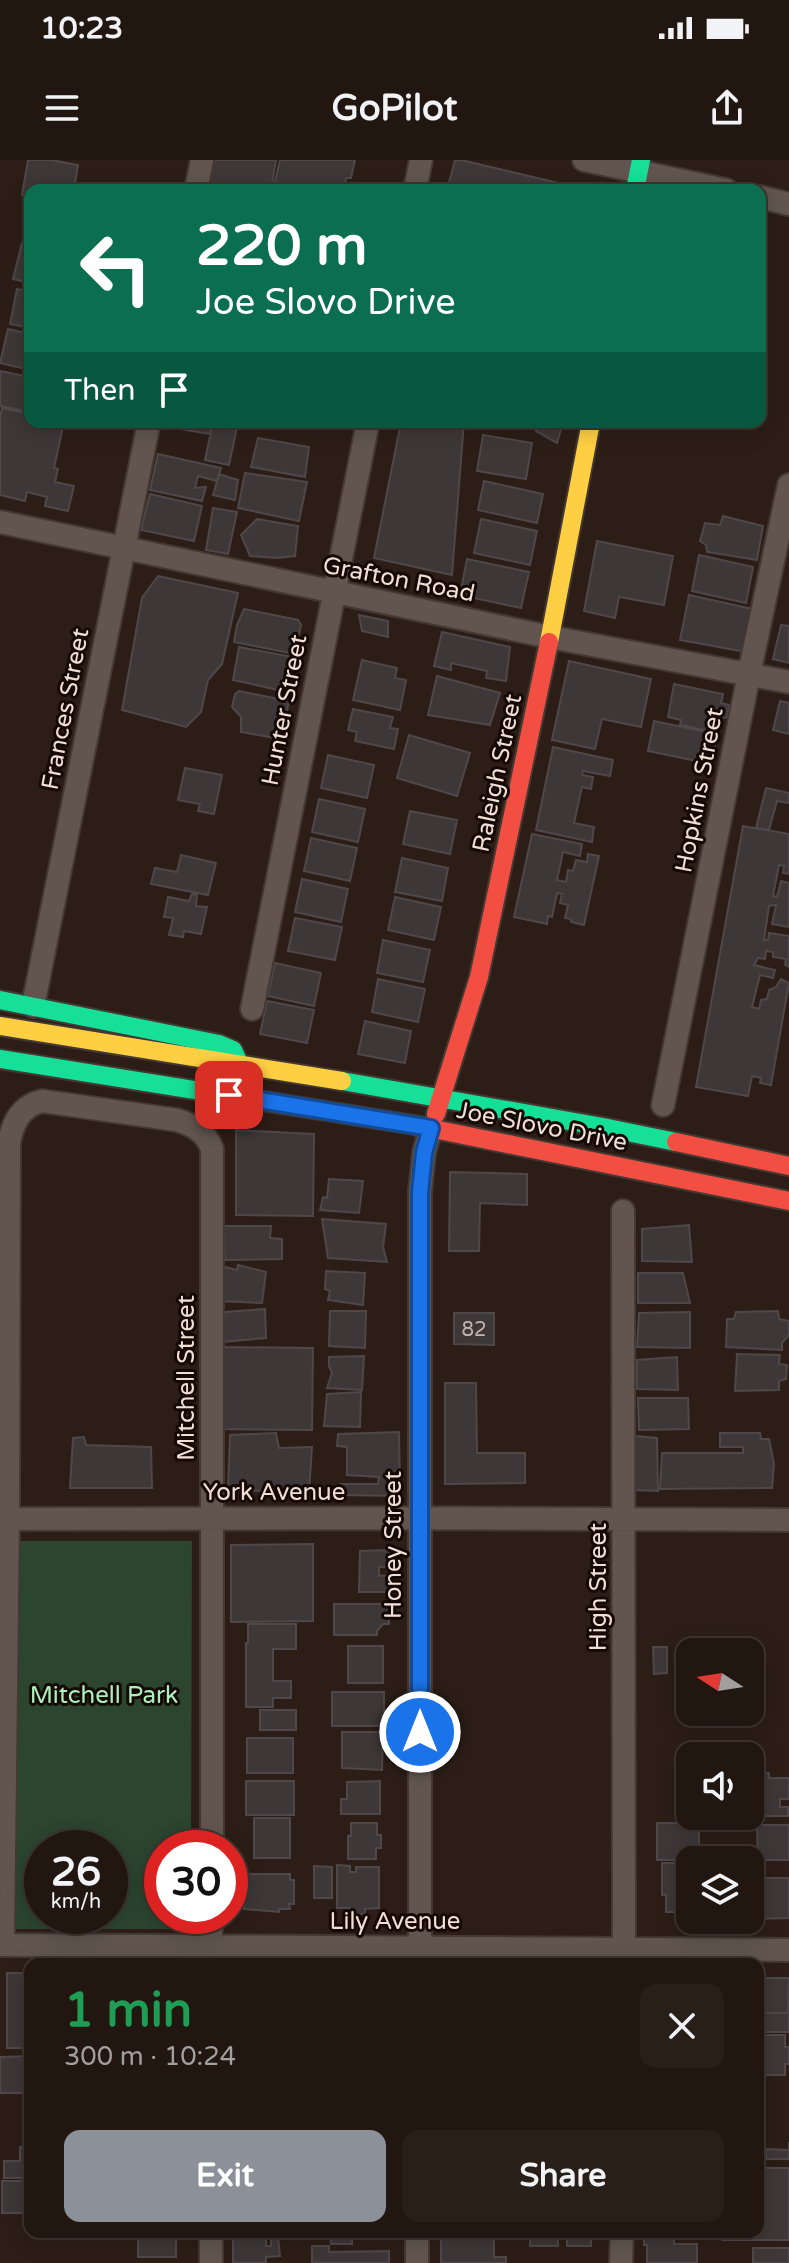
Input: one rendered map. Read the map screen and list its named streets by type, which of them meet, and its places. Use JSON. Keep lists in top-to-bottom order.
{
  "streets": {
    "main road": ["Raleigh Street", "Joe Slovo Drive"],
    "street": [
      "Grafton Road",
      "Frances Street",
      "Hunter Street",
      "Hopkins Street",
      "Mitchell Street",
      "York Avenue",
      "Honey Street",
      "High Street",
      "Lily Avenue"
    ]
  },
  "crossings": [
    ["Grafton Road", "Frances Street"],
    ["Grafton Road", "Hunter Street"],
    ["Grafton Road", "Raleigh Street"],
    ["Grafton Road", "Hopkins Street"],
    ["Raleigh Street", "Joe Slovo Drive"],
    ["Raleigh Street", "Honey Street"],
    ["Joe Slovo Drive", "Honey Street"],
    ["Mitchell Street", "York Avenue"],
    ["York Avenue", "Honey Street"],
    ["York Avenue", "High Street"],
    ["Honey Street", "Lily Avenue"],
    ["High Street", "Lily Avenue"]
  ],
  "parks": ["Mitchell Park"],
  "house_numbers": ["82"],
  "north": "left",
  "page": {
    "status": "10:23",
    "header": "GoPilot",
    "turn": ["220 m", "Joe Slovo Drive"],
    "then": "Then",
    "speed": "26 km/h",
    "limit": "30",
    "heading": ["1 min", "300 m · 10:24"],
    "buttons": ["Exit", "Share"]
  }
}
